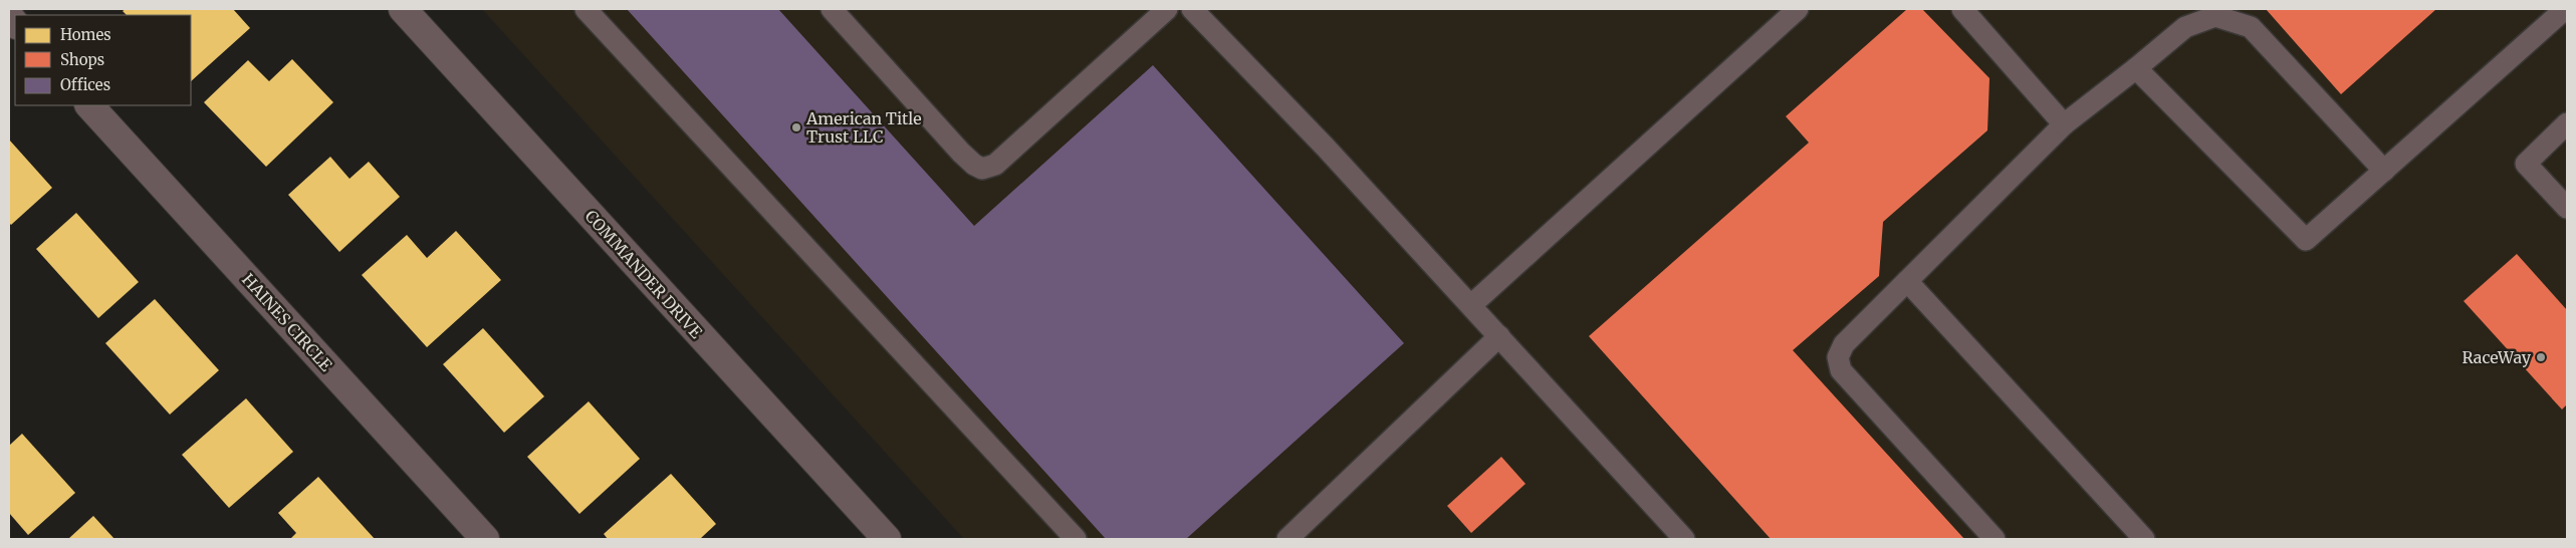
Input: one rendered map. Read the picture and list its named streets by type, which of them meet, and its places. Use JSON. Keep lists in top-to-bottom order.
{
  "streets": {
    "street": ["COMMANDER DRIVE", "HAINES CIRCLE"]
  },
  "places": ["American Title Trust LLC", "RaceWay"],
  "legend": ["Homes", "Shops", "Offices"]
}
